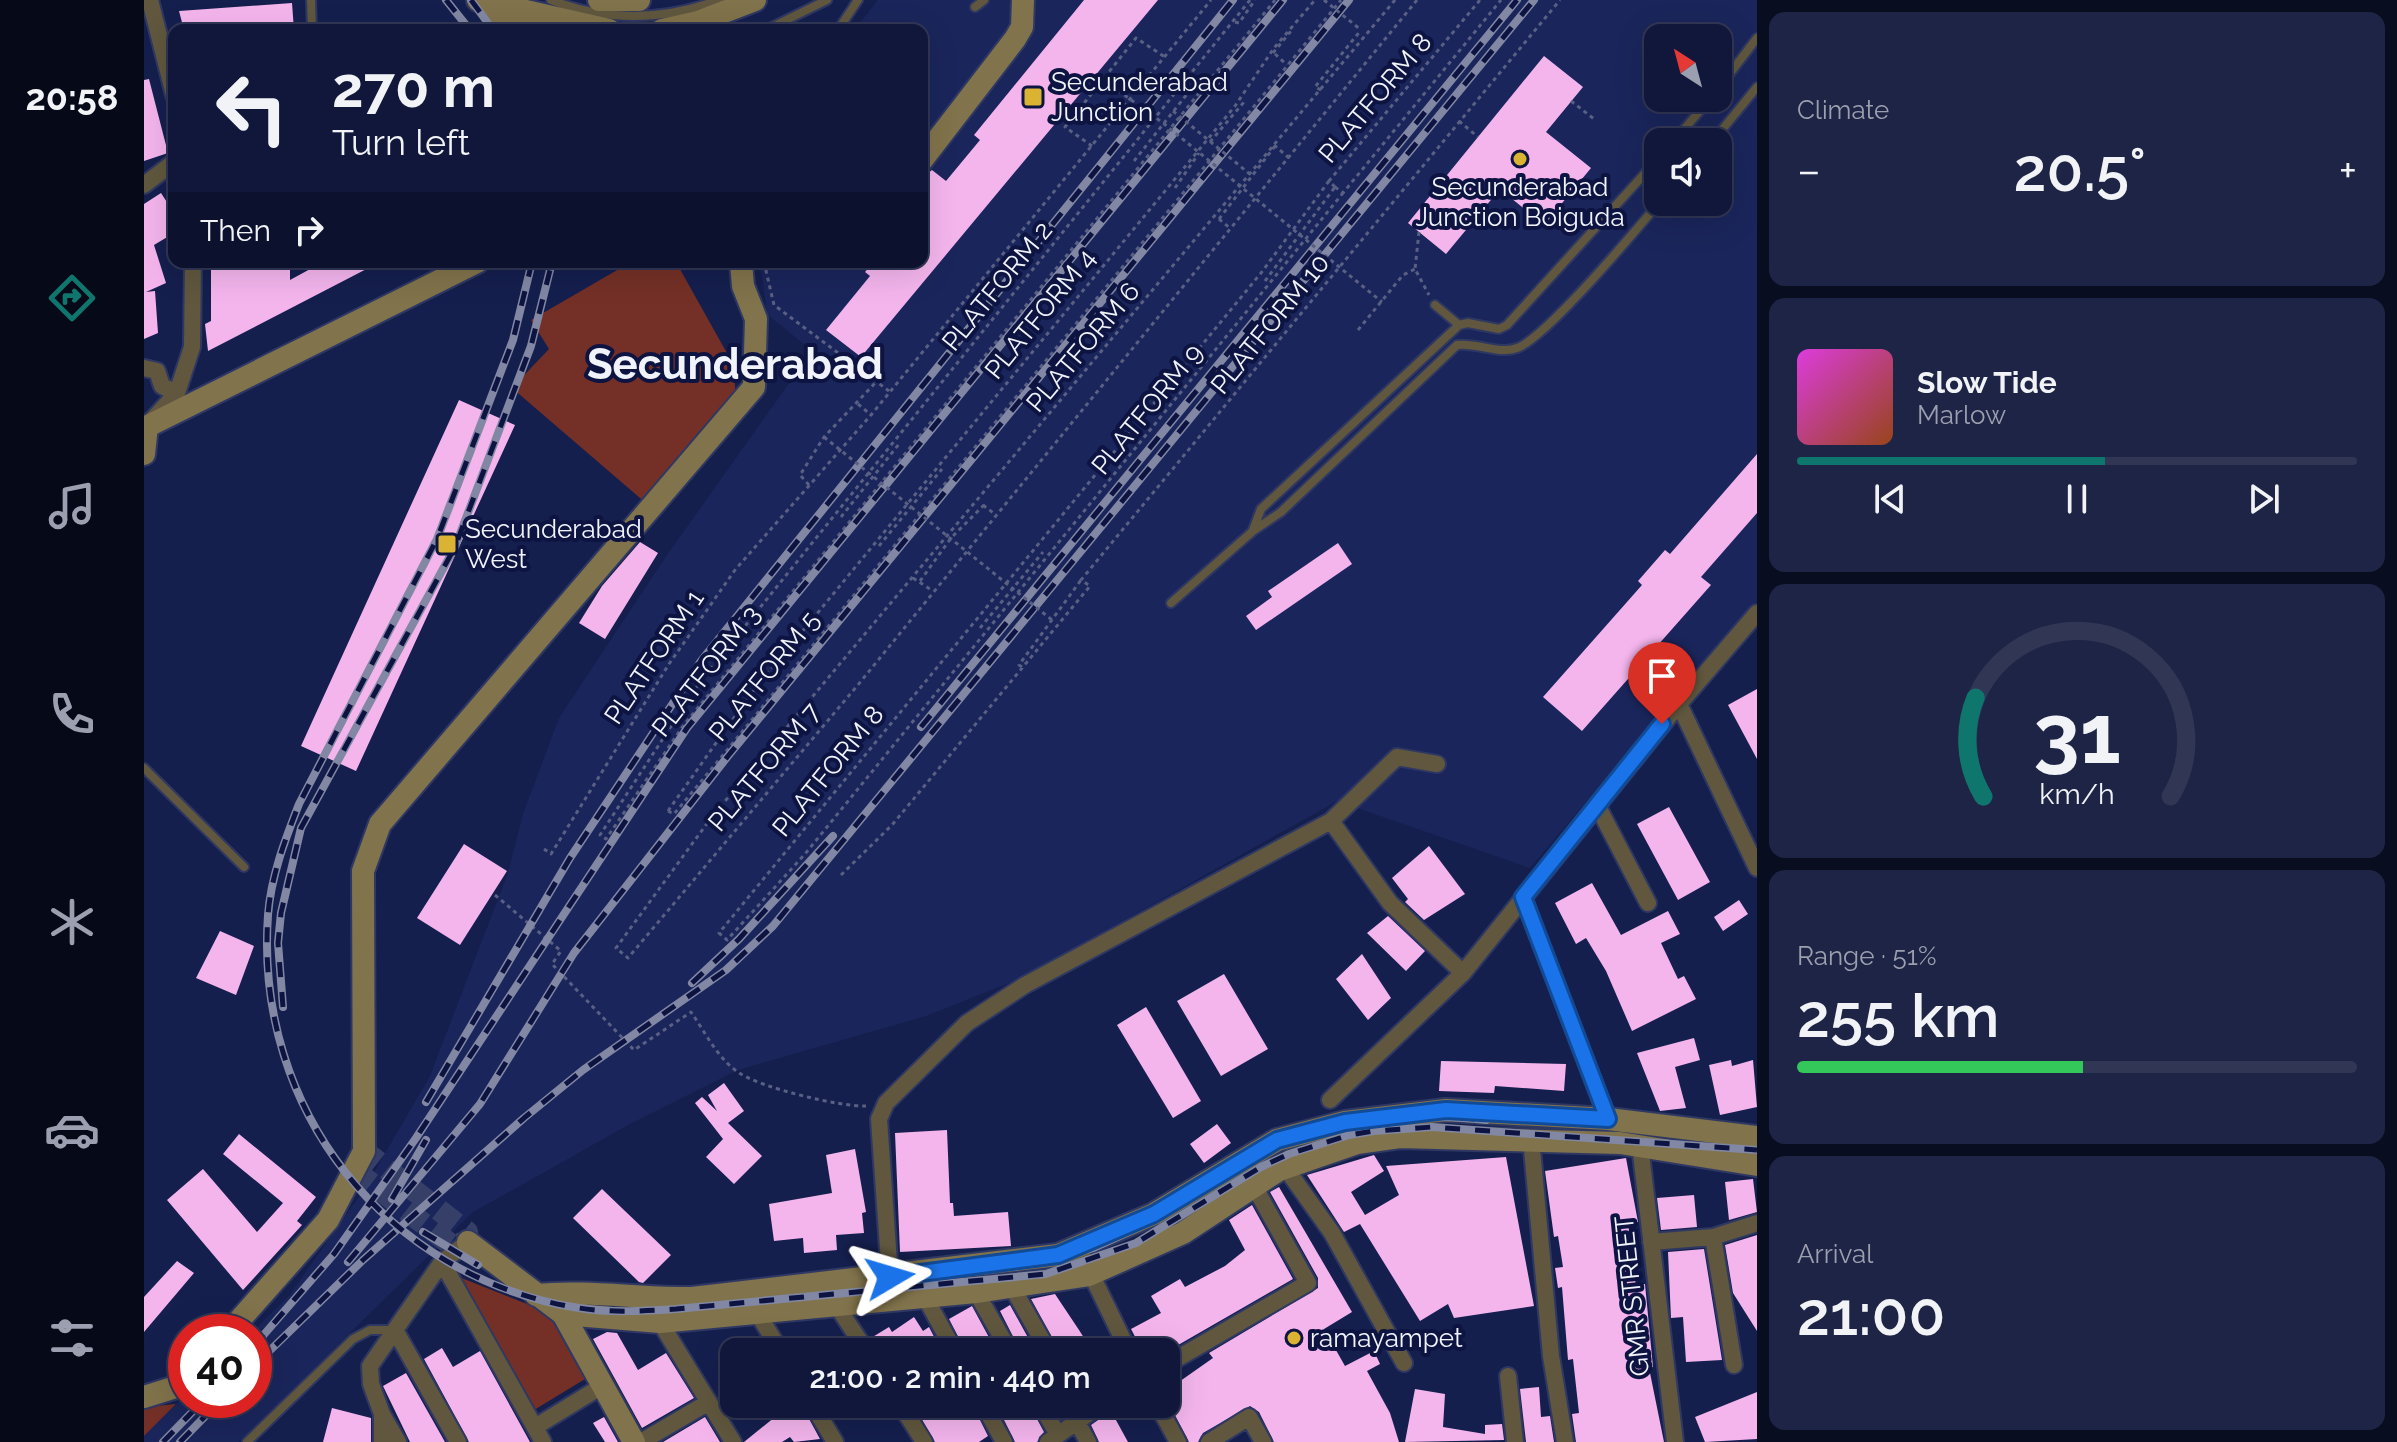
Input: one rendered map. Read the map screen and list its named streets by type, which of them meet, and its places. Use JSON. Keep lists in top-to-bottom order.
{
  "streets": {
    "street": ["GMR STREET"],
    "path": [
      "PLATFORM 8",
      "PLATFORM 2",
      "PLATFORM 4",
      "PLATFORM 10",
      "PLATFORM 6",
      "PLATFORM 9",
      "PLATFORM 1",
      "PLATFORM 3",
      "PLATFORM 5",
      "PLATFORM 7"
    ]
  },
  "crossings": [
    ["PLATFORM 8", "PLATFORM 9"],
    ["PLATFORM 2", "PLATFORM 3"],
    ["PLATFORM 4", "PLATFORM 5"],
    ["PLATFORM 6", "PLATFORM 7"]
  ],
  "districts": ["Secunderabad"],
  "places": {
    "transit": ["Secunderabad Junction", "Secunderabad West"],
    "other": ["Secunderabad Junction Boiguda", "ramayampet"]
  },
  "north": "top left",
  "page": {
    "tabs": "20:58",
    "tile": [
      "Climate",
      ["Range · 51%", "255 km"],
      ["Arrival", "21:00"]
    ],
    "turn": ["270 m", "Turn left"],
    "heat": ["−", "20.5°", "+"],
    "then": "Then",
    "song": ["Slow Tide", "Marlow"],
    "limit": "40",
    "trip": "21:00 · 2 min · 440 m",
    "gauge": ["31", "km/h"]
  }
}
